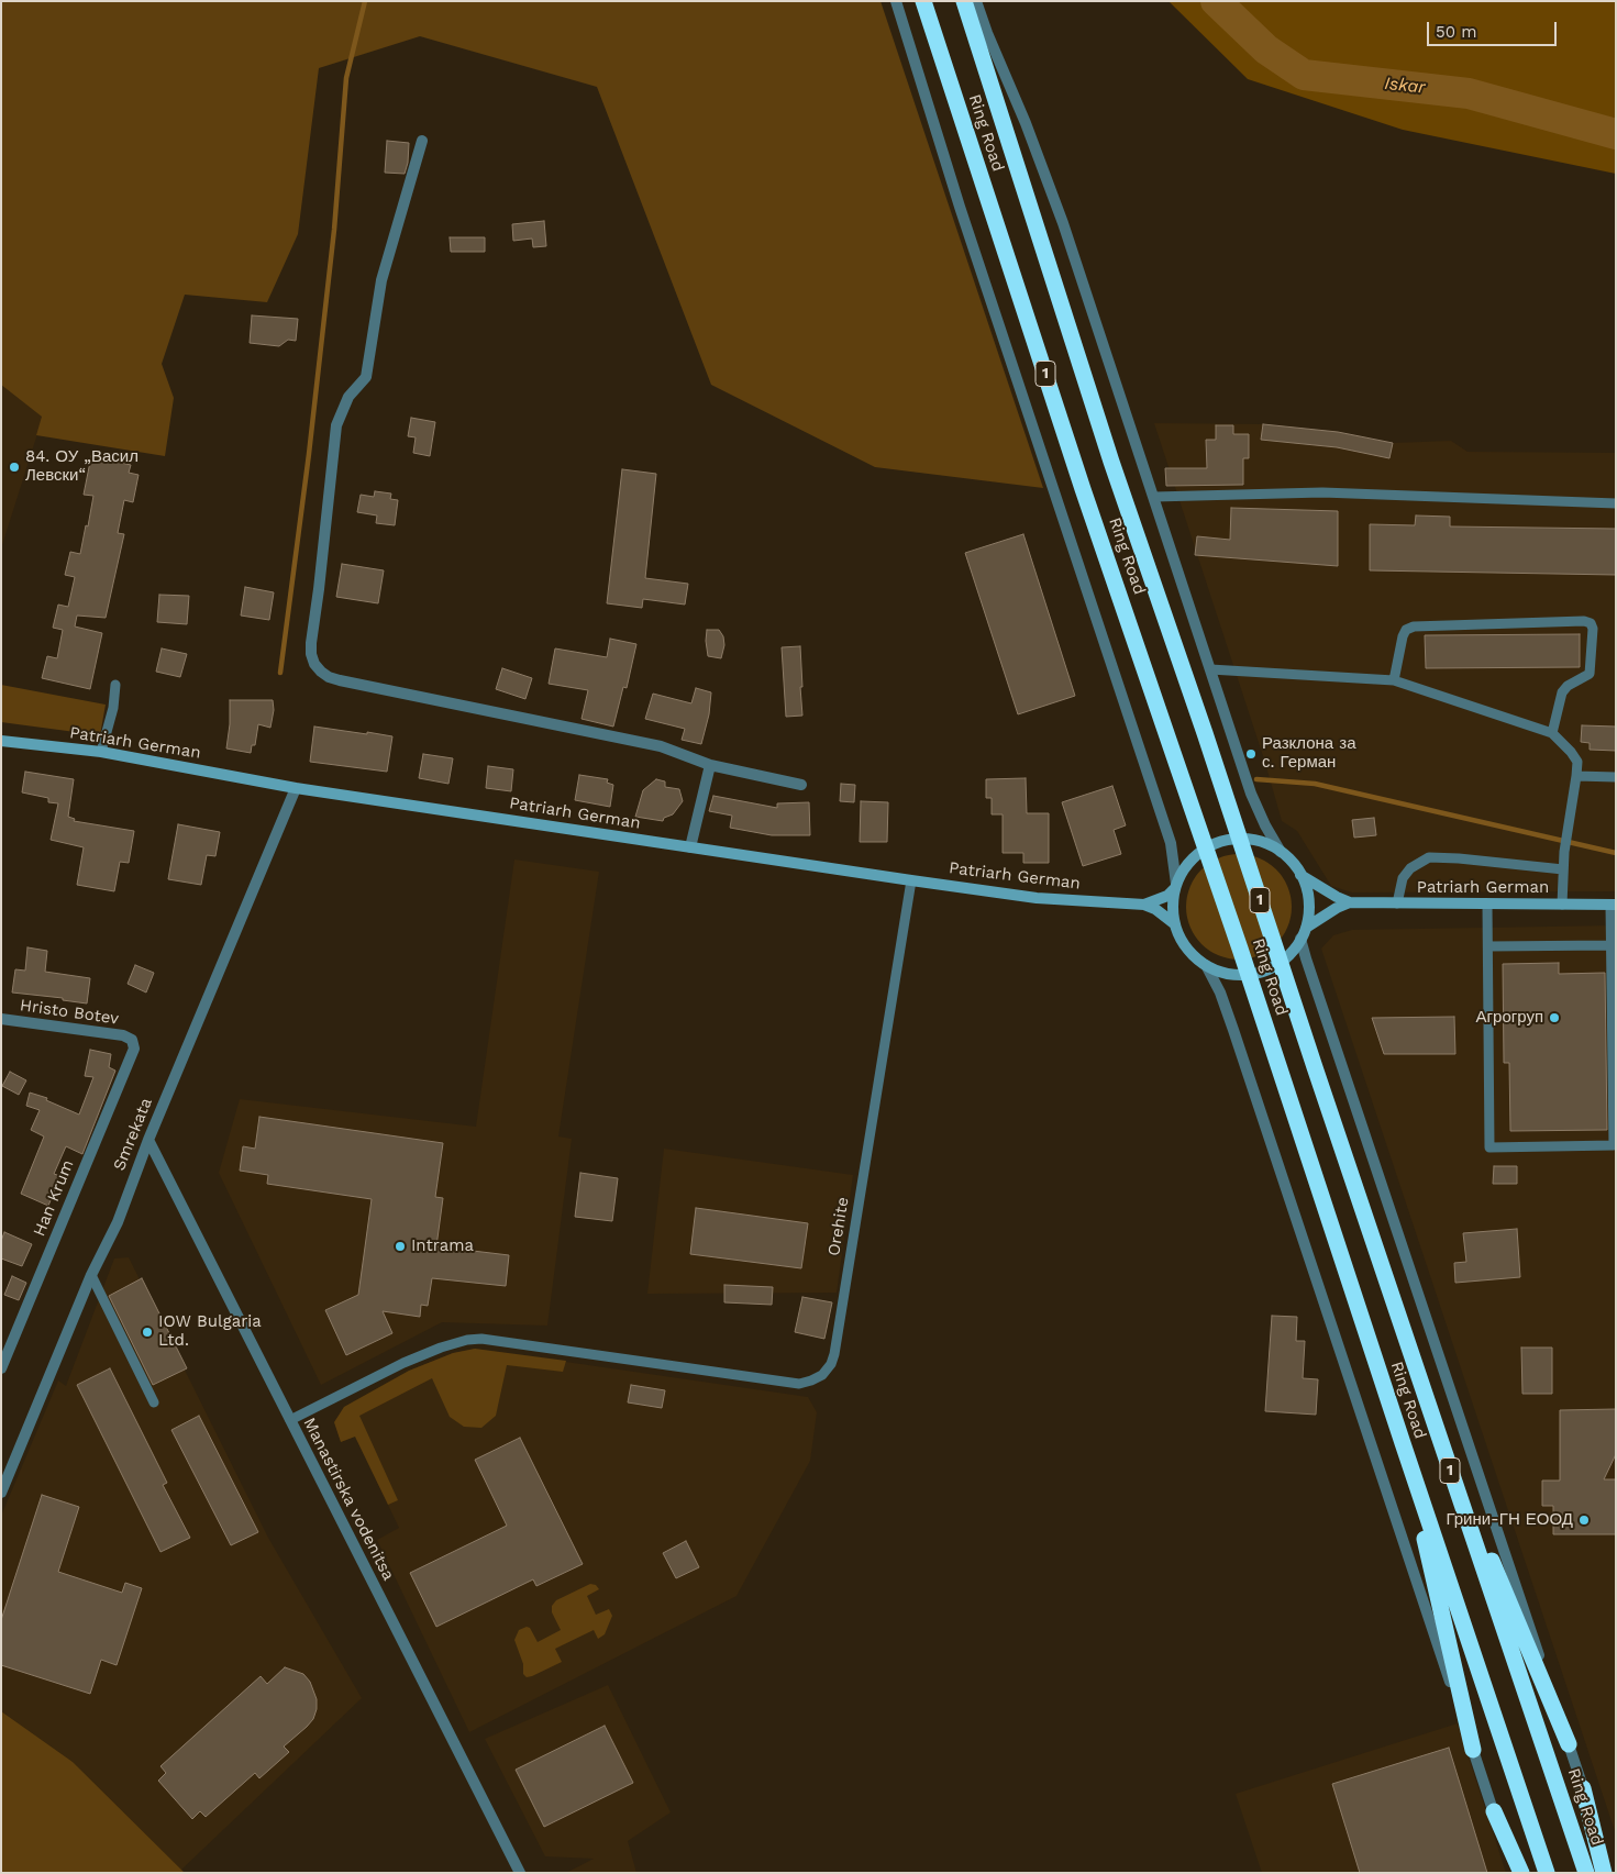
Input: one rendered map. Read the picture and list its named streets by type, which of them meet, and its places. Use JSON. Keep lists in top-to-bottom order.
{
  "streets": {
    "highway": ["Ring Road", "1"],
    "street": [
      "Patriarh German",
      "Hristo Botev",
      "Smrekata",
      "Han Krum",
      "Manastirska vodenitsa"
    ],
    "lane": ["Orehite"]
  },
  "crossings": [
    ["Patriarh German", "Smrekata"],
    ["Patriarh German", "Orehite"],
    ["Hristo Botev", "Han Krum"],
    ["Smrekata", "Manastirska vodenitsa"],
    ["Orehite", "Manastirska vodenitsa"]
  ],
  "water": ["Iskar"],
  "places": [
    "84. ОУ „Васил Левски“",
    "Разклона за с. Герман",
    "Агрогруп",
    "Intrama",
    "IOW Bulgaria Ltd.",
    "Грини-ГН ЕООД"
  ],
  "scale_bar": "50 m"
}
